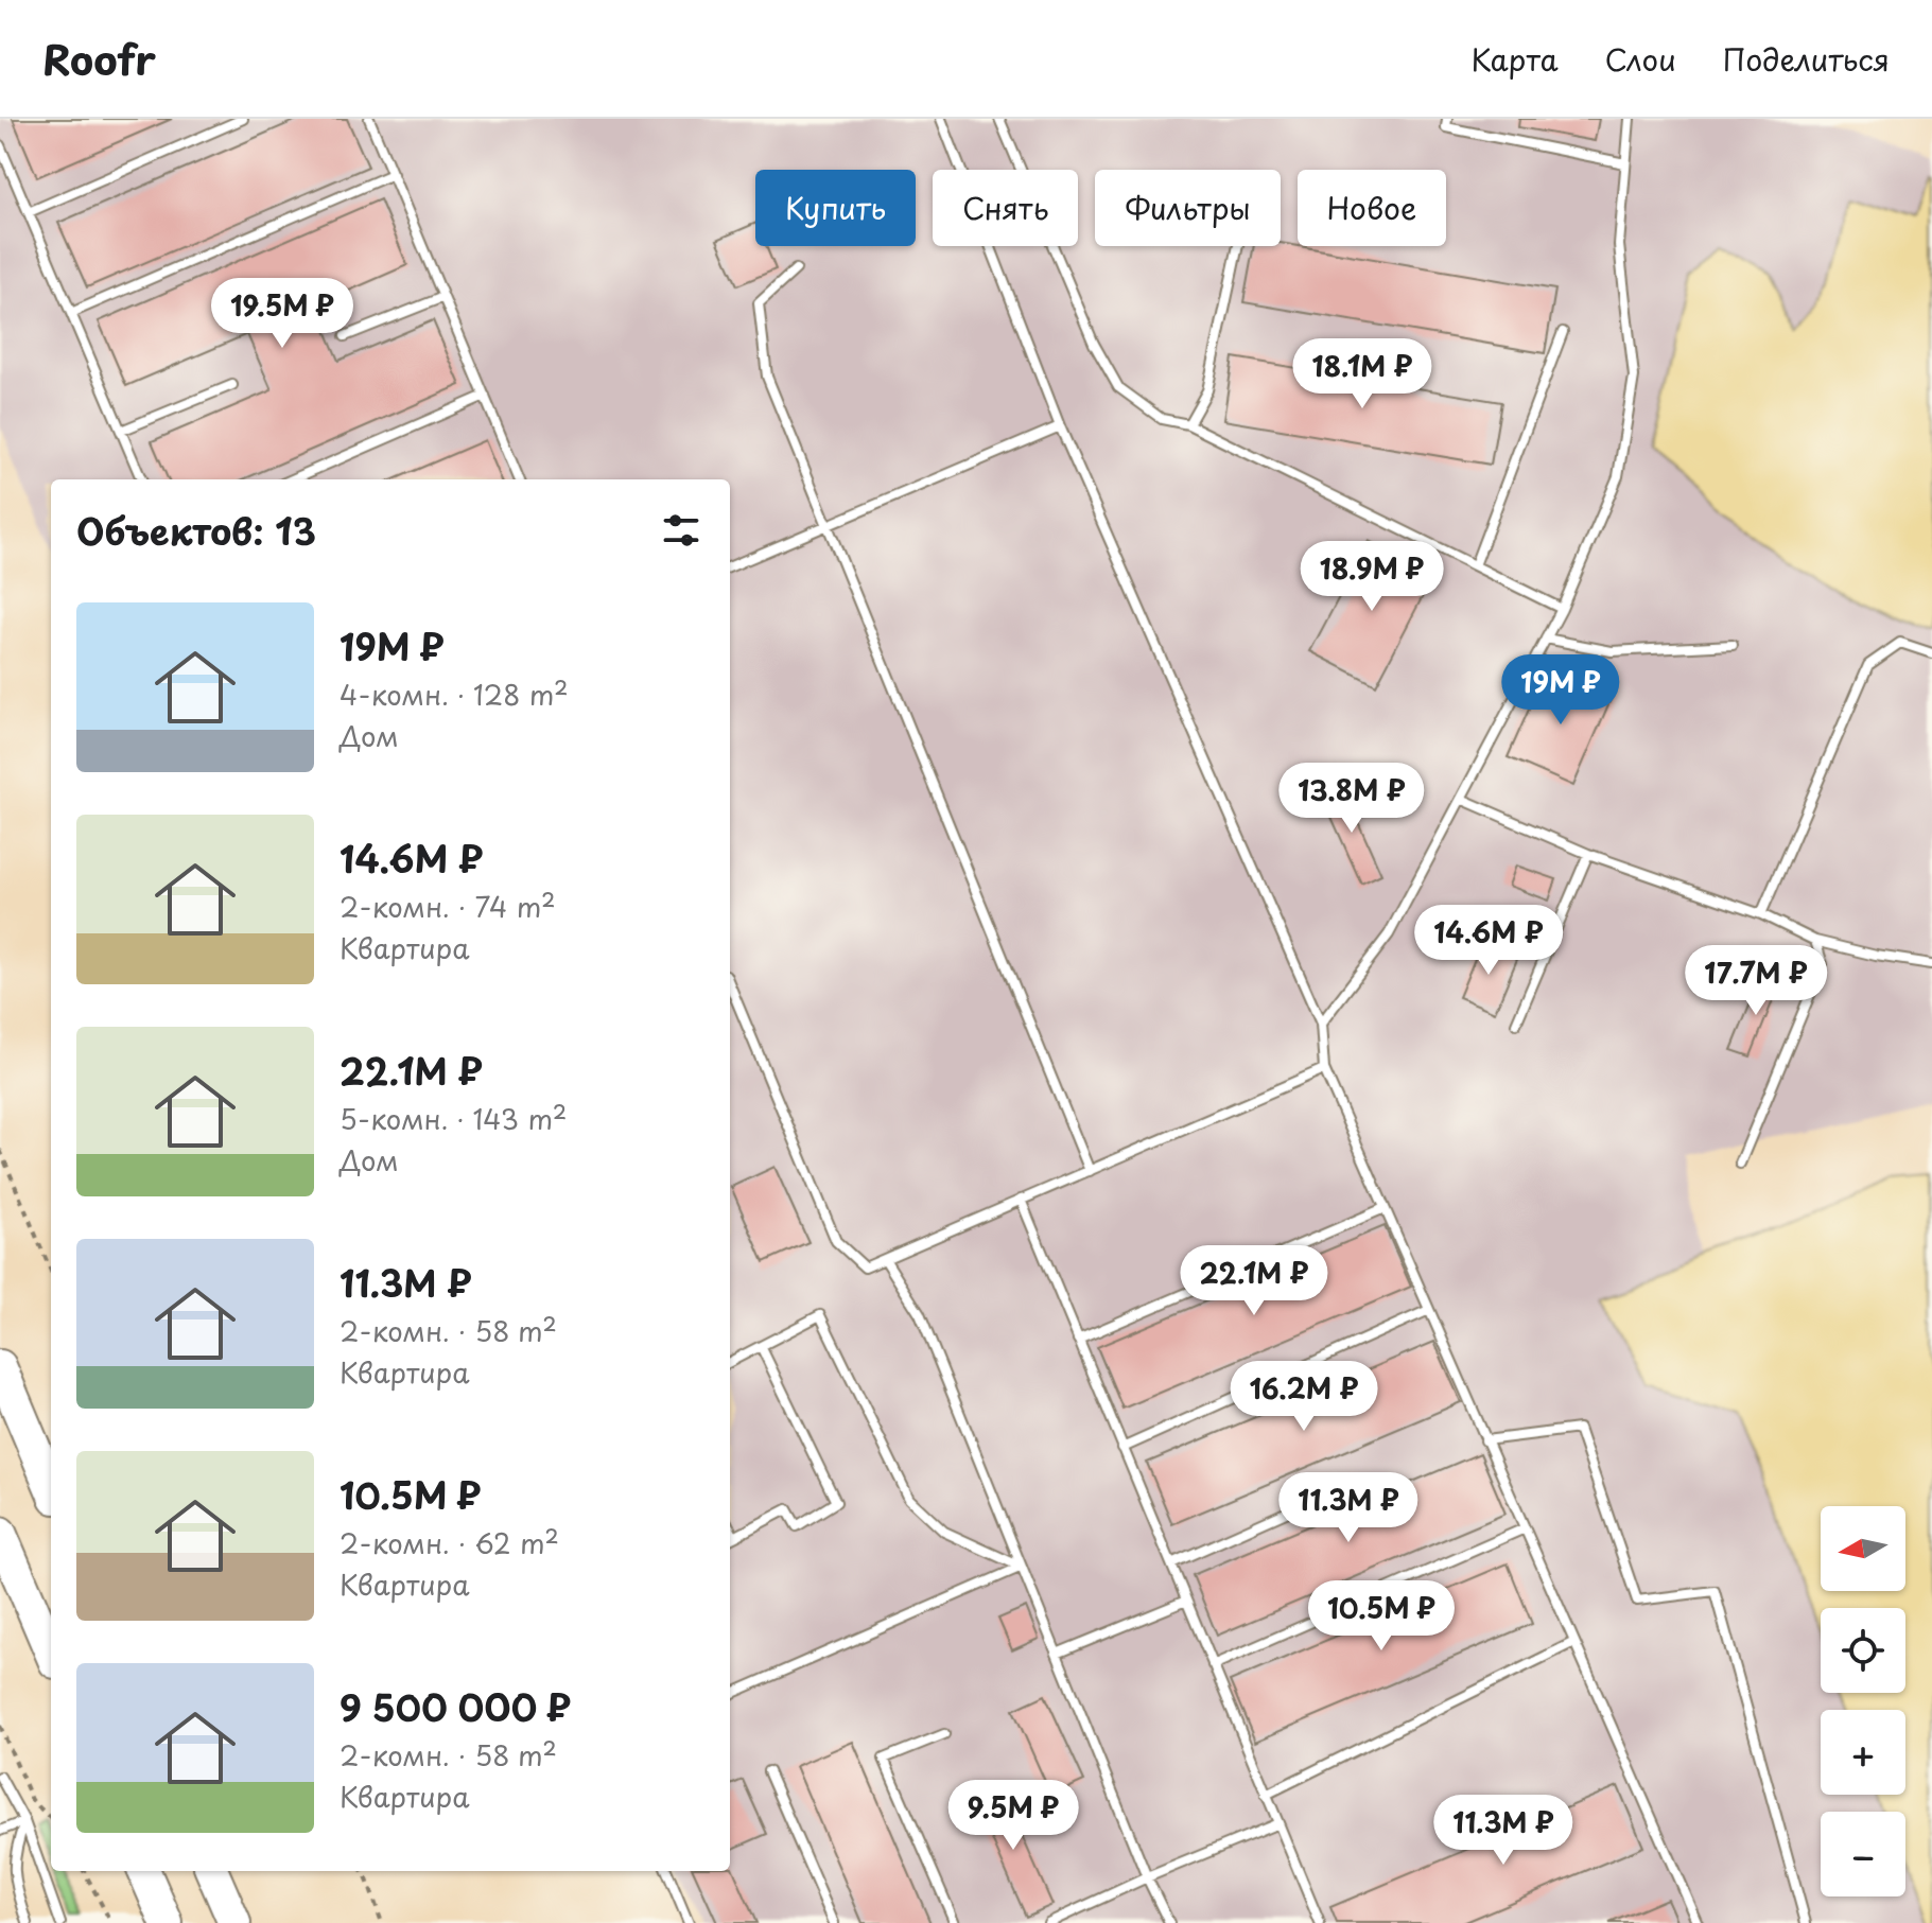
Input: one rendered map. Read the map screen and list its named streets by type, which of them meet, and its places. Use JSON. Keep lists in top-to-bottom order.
{
  "north": "left",
  "page": {
    "header": "Roofr",
    "nav": ["Карта", "Слои", "Поделиться"],
    "chip": [
      "Купить",
      "Снять",
      "Фильтры",
      "Новое"
    ],
    "price": [
      "19.5M ₽",
      "18.1M ₽",
      "18.9M ₽",
      "19M ₽",
      "13.8M ₽",
      "14.6M ₽",
      "17.7M ₽",
      "22.1M ₽",
      "16.2M ₽",
      "11.3M ₽",
      "10.5M ₽",
      "9.5M ₽",
      "11.3M ₽"
    ],
    "heading": "Объектов: 13",
    "list": [
      {
        "name": "19M ₽",
        "note": "4-комн. · 128 m² · Дом"
      },
      {
        "name": "14.6M ₽",
        "note": "2-комн. · 74 m² · Квартира"
      },
      {
        "name": "22.1M ₽",
        "note": "5-комн. · 143 m² · Дом"
      },
      {
        "name": "11.3M ₽",
        "note": "2-комн. · 58 m² · Квартира"
      },
      {
        "name": "10.5M ₽",
        "note": "2-комн. · 62 m² · Квартира"
      },
      {
        "name": "9 500 000 ₽",
        "note": "2-комн. · 58 m² · Квартира"
      }
    ],
    "map_buttons": ["+", "−"]
  }
}
